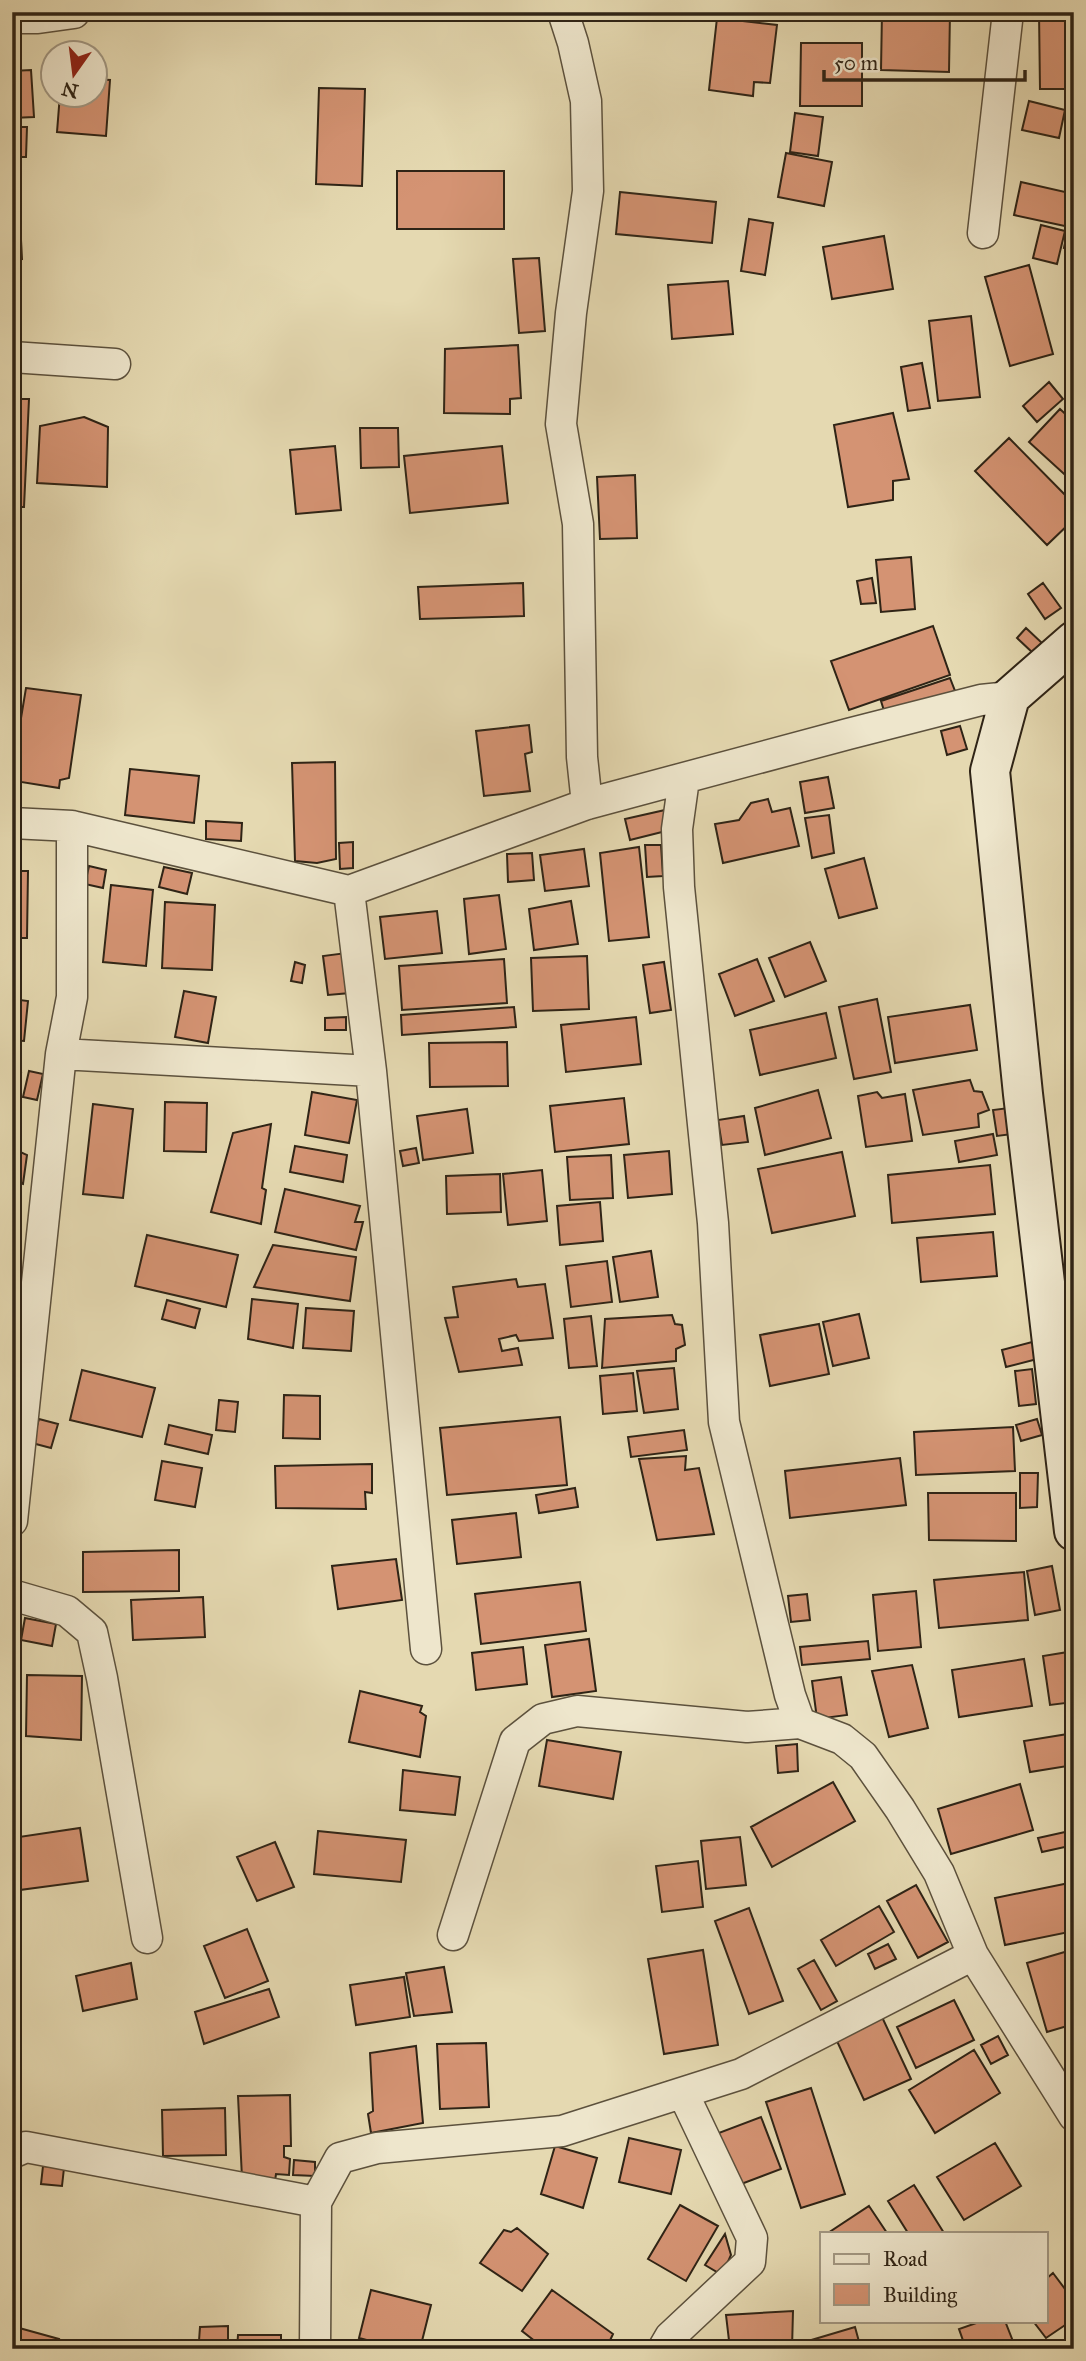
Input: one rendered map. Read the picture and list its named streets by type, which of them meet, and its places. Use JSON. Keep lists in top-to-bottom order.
{
  "legend": ["Road", "Building"],
  "scale_bar": "50 m",
  "north": "bottom"
}
